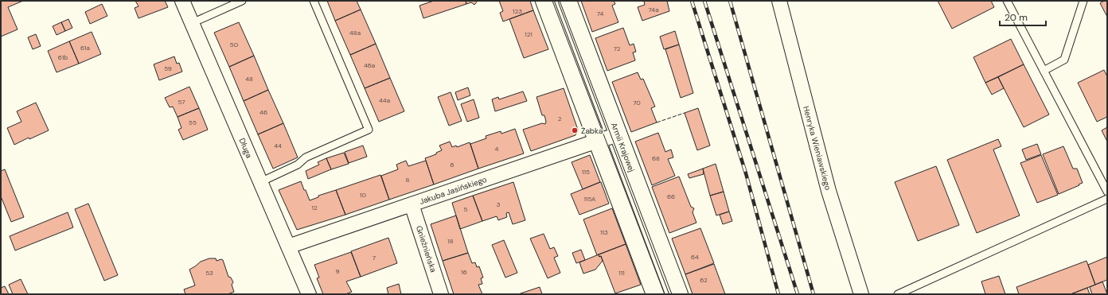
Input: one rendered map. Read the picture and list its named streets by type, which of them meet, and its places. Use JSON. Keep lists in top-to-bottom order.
{
  "streets": {
    "street": [
      "Armii Krajowej",
      "Długa",
      "Henryka Wieniawskiego",
      "Jakuba Jasińskiego",
      "Gnieźnieńska"
    ]
  },
  "crossings": [
    ["Armii Krajowej", "Jakuba Jasińskiego"],
    ["Długa", "Jakuba Jasińskiego"],
    ["Jakuba Jasińskiego", "Gnieźnieńska"]
  ],
  "places": ["Żabka"],
  "house_numbers": [
    "74a",
    "123",
    "74",
    "48a",
    "121",
    "50",
    "61a",
    "72",
    "61b",
    "46a",
    "59",
    "48",
    "44a",
    "57",
    "70",
    "46",
    "2",
    "55",
    "44",
    "4",
    "68",
    "6",
    "115",
    "8",
    "10",
    "66",
    "115A",
    "3",
    "12",
    "5",
    "113",
    "18",
    "64",
    "7",
    "9",
    "16",
    "53",
    "111",
    "62"
  ],
  "scale_bar": "20 m"
}
